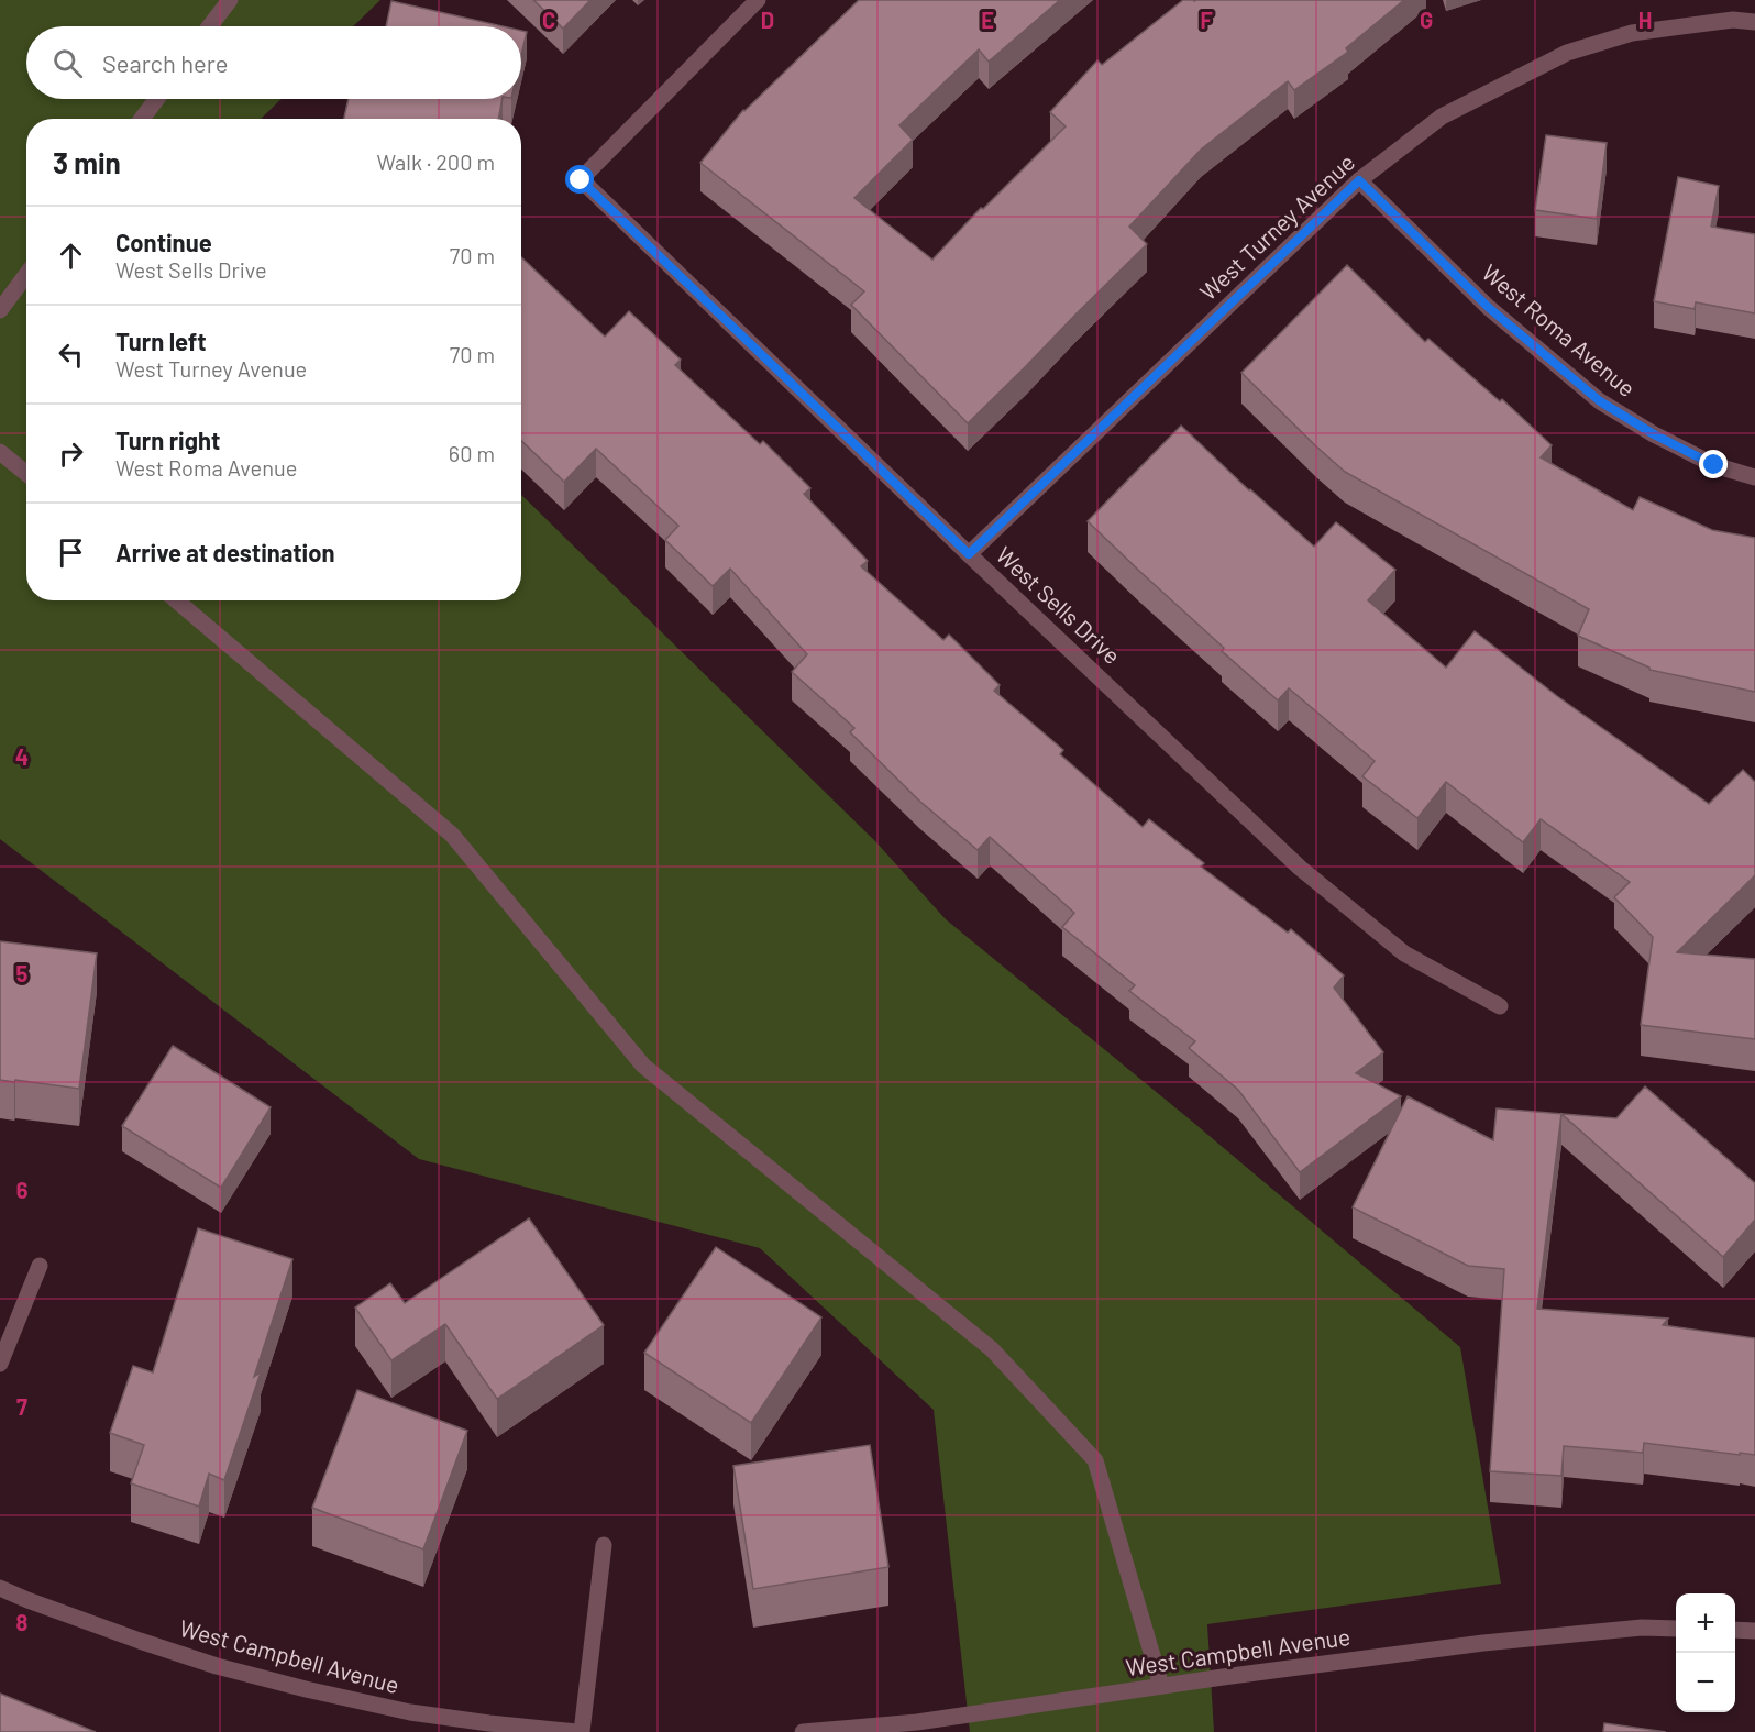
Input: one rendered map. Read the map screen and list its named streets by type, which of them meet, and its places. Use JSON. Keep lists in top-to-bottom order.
{
  "streets": {
    "street": [
      "West Turney Avenue",
      "West Roma Avenue",
      "West Sells Drive",
      "West Campbell Avenue"
    ]
  },
  "crossings": [
    ["West Turney Avenue", "West Roma Avenue"],
    ["West Turney Avenue", "West Sells Drive"]
  ],
  "page": {
    "search": "Search here",
    "heading": ["3 min", "Walk · 200 m"],
    "list": [
      ["Continue", "West Sells Drive", "70 m"],
      ["Turn left", "West Turney Avenue", "70 m"],
      ["Turn right", "West Roma Avenue", "60 m"],
      "Arrive at destination"
    ],
    "map_buttons": ["+", "−"]
  },
  "grid": {
    "columns": [
      "C",
      "D",
      "E",
      "F",
      "G",
      "H"
    ],
    "rows": [
      "4",
      "5",
      "6",
      "7",
      "8"
    ]
  }
}
